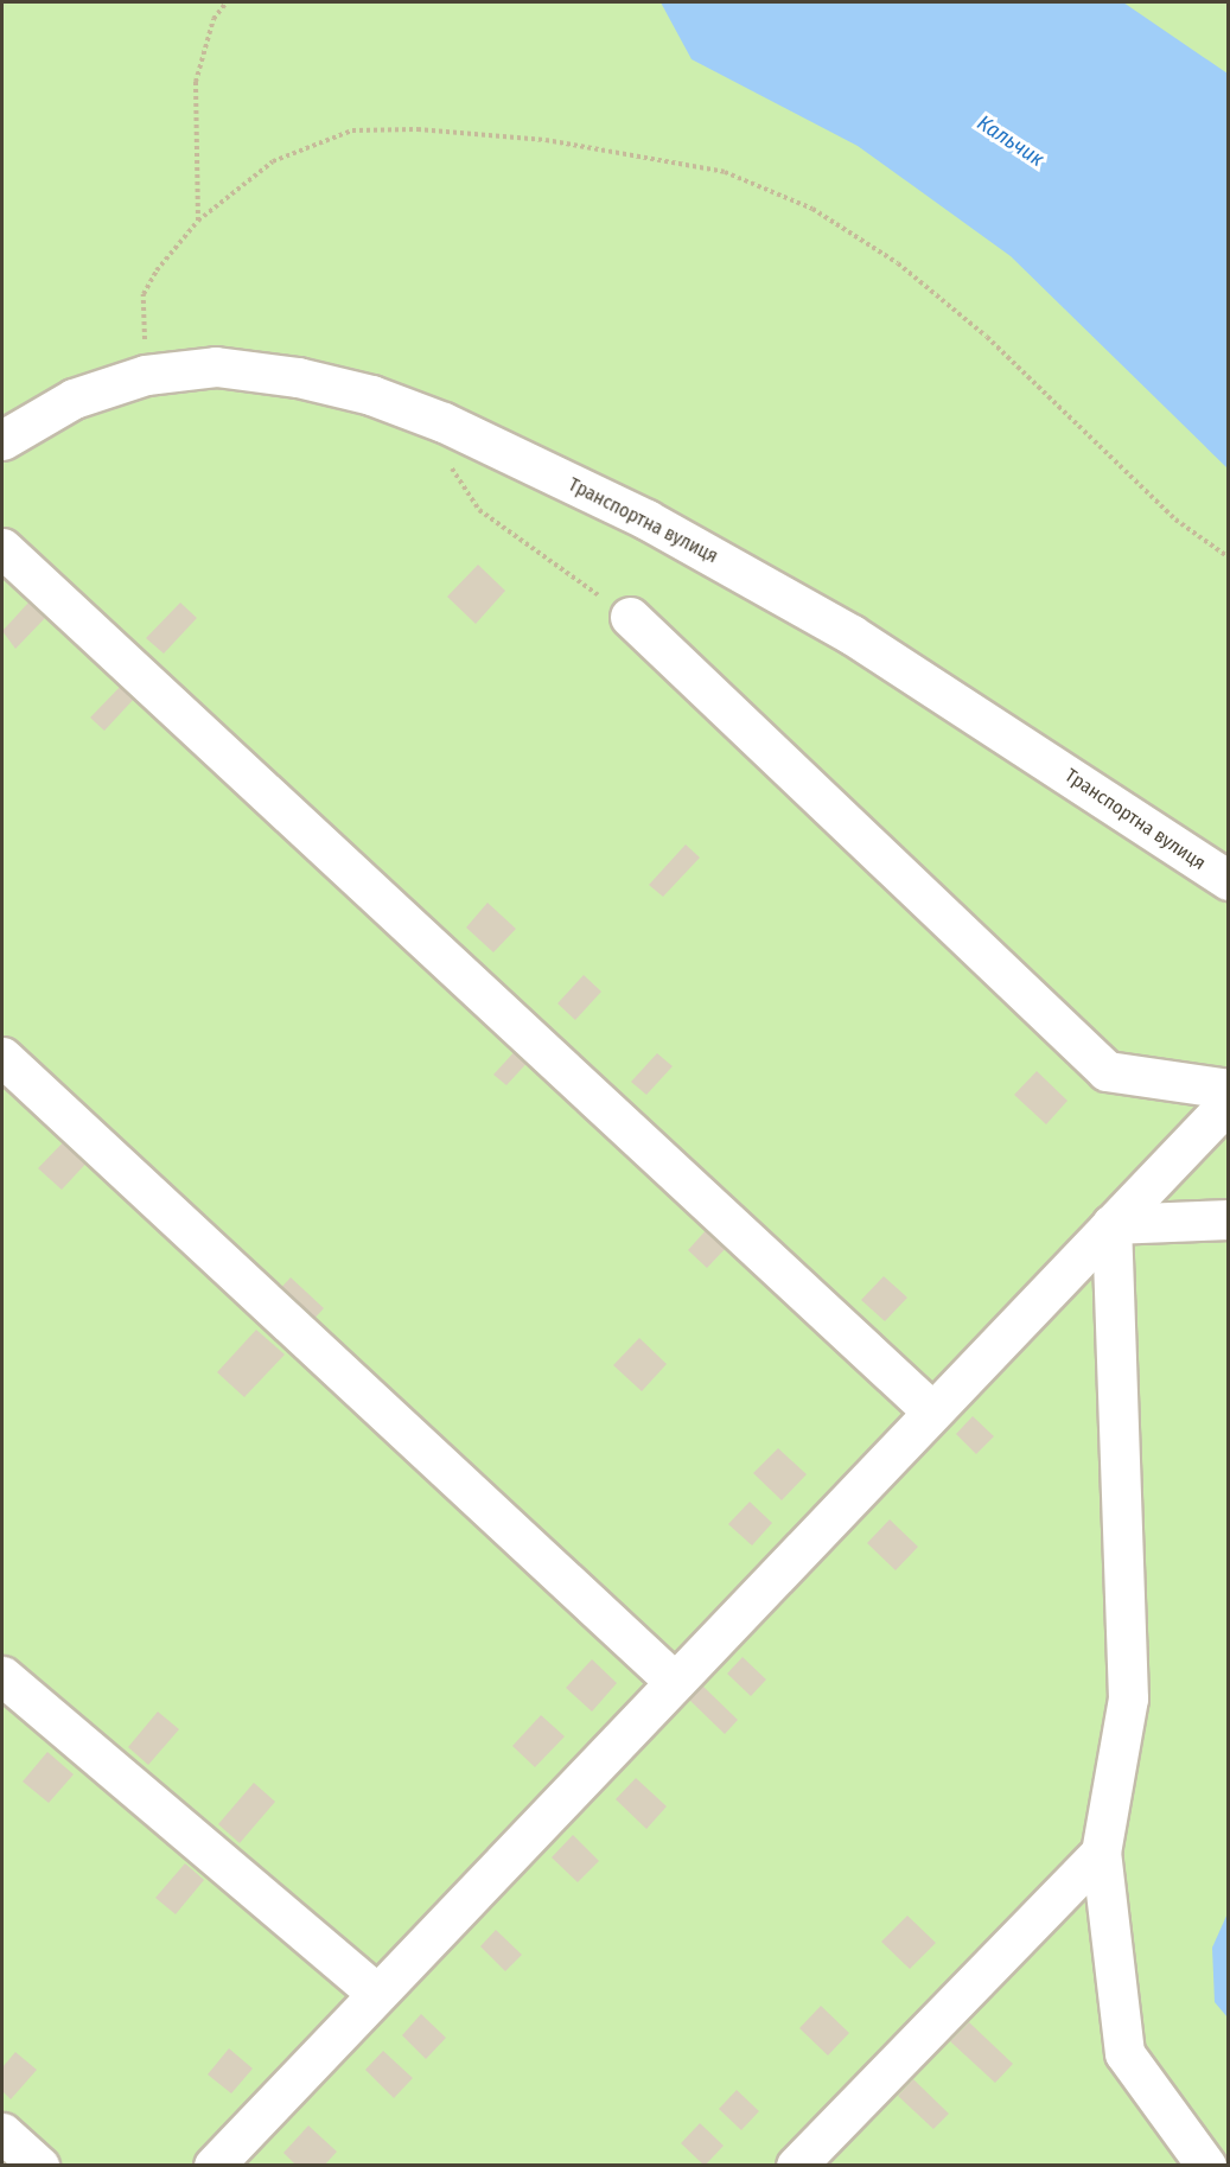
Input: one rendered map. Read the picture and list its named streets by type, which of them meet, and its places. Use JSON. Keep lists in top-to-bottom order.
{
  "streets": {
    "street": ["Транспортна вулиця"]
  },
  "water": ["Кальчик"]
}
